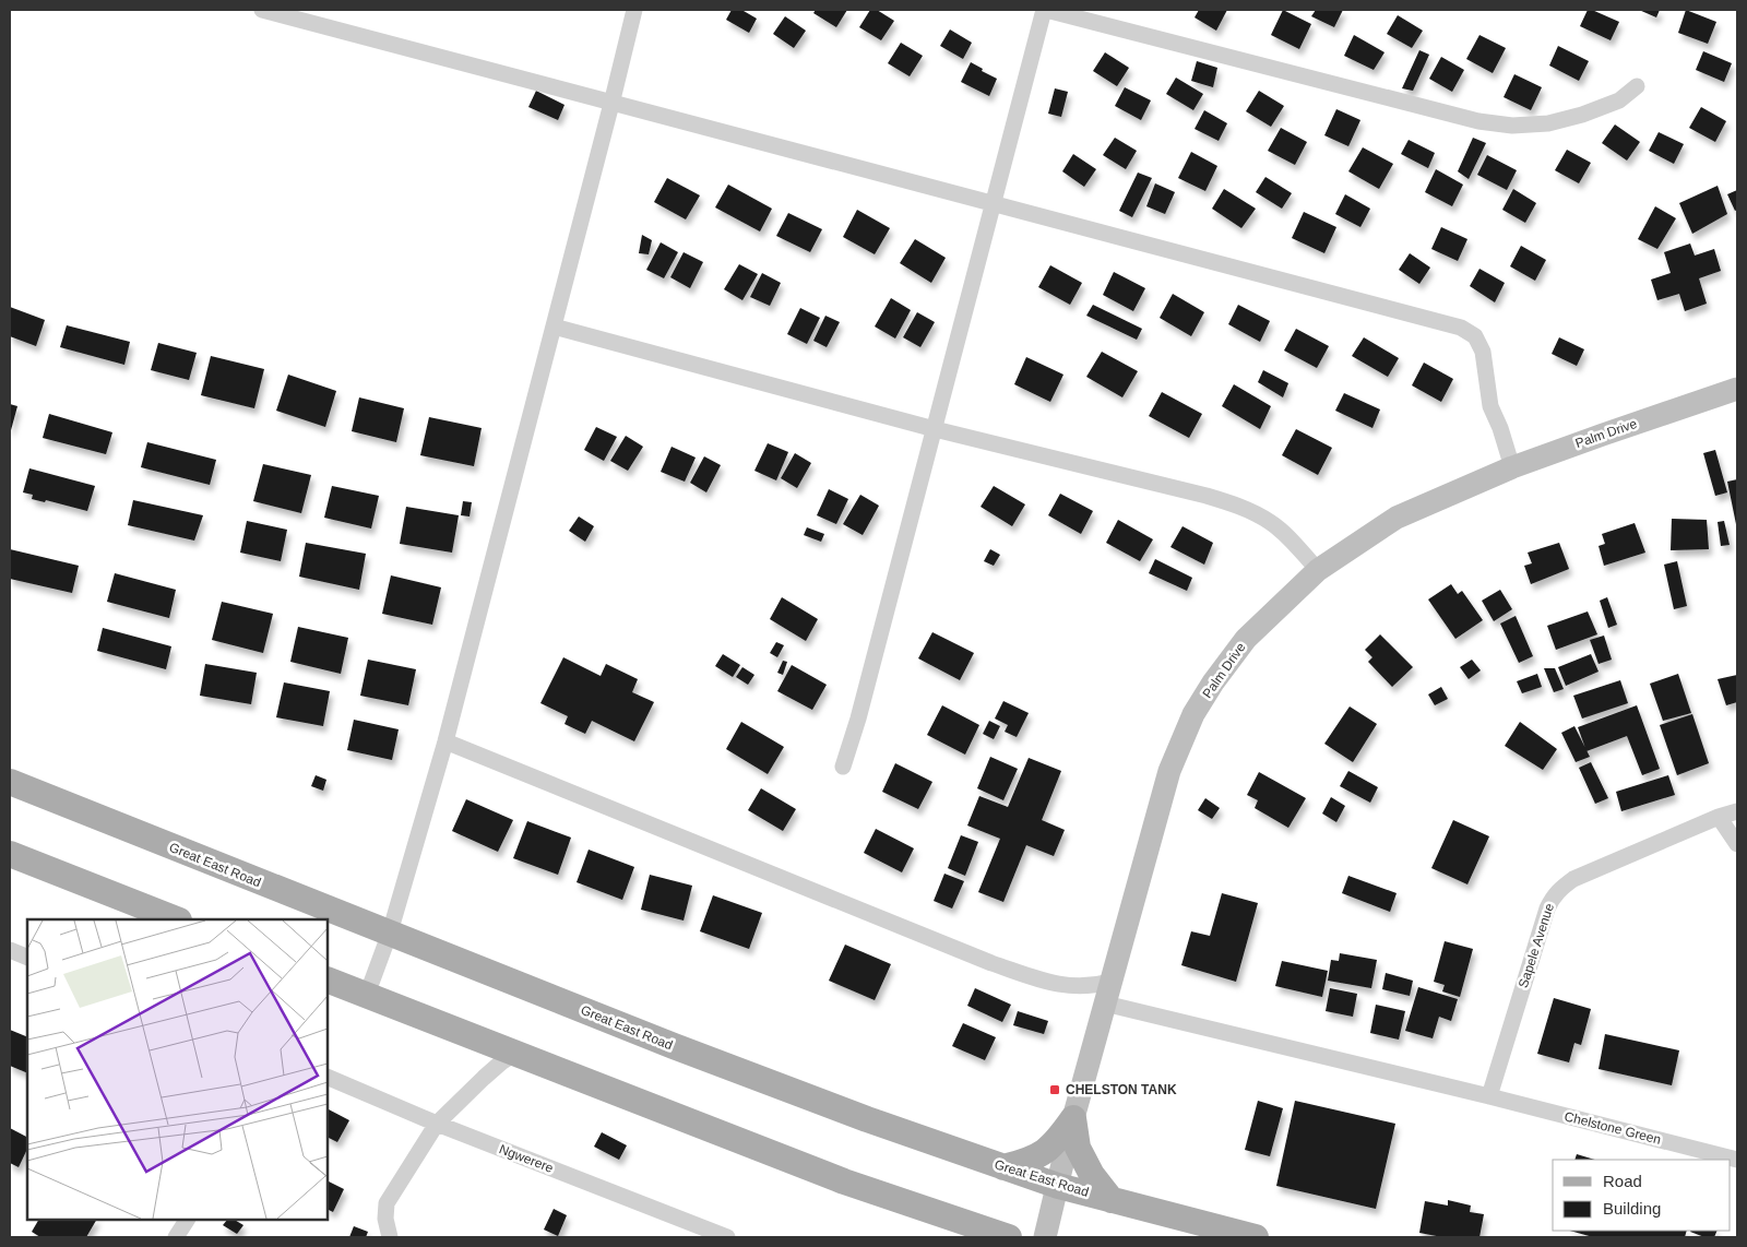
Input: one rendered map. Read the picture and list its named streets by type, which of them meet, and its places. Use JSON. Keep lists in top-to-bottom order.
{
  "streets": {
    "main road": ["Great East Road"],
    "street": [
      "Palm Drive",
      "Sapele Avenue",
      "Chelstone Green",
      "Ngwerere"
    ]
  },
  "crossings": [
    ["Palm Drive", "Great East Road"],
    ["Palm Drive", "Chelstone Green"],
    ["Sapele Avenue", "Chelstone Green"]
  ],
  "places": {
    "transit": ["CHELSTON TANK"]
  },
  "legend": ["Road", "Building"]
}
